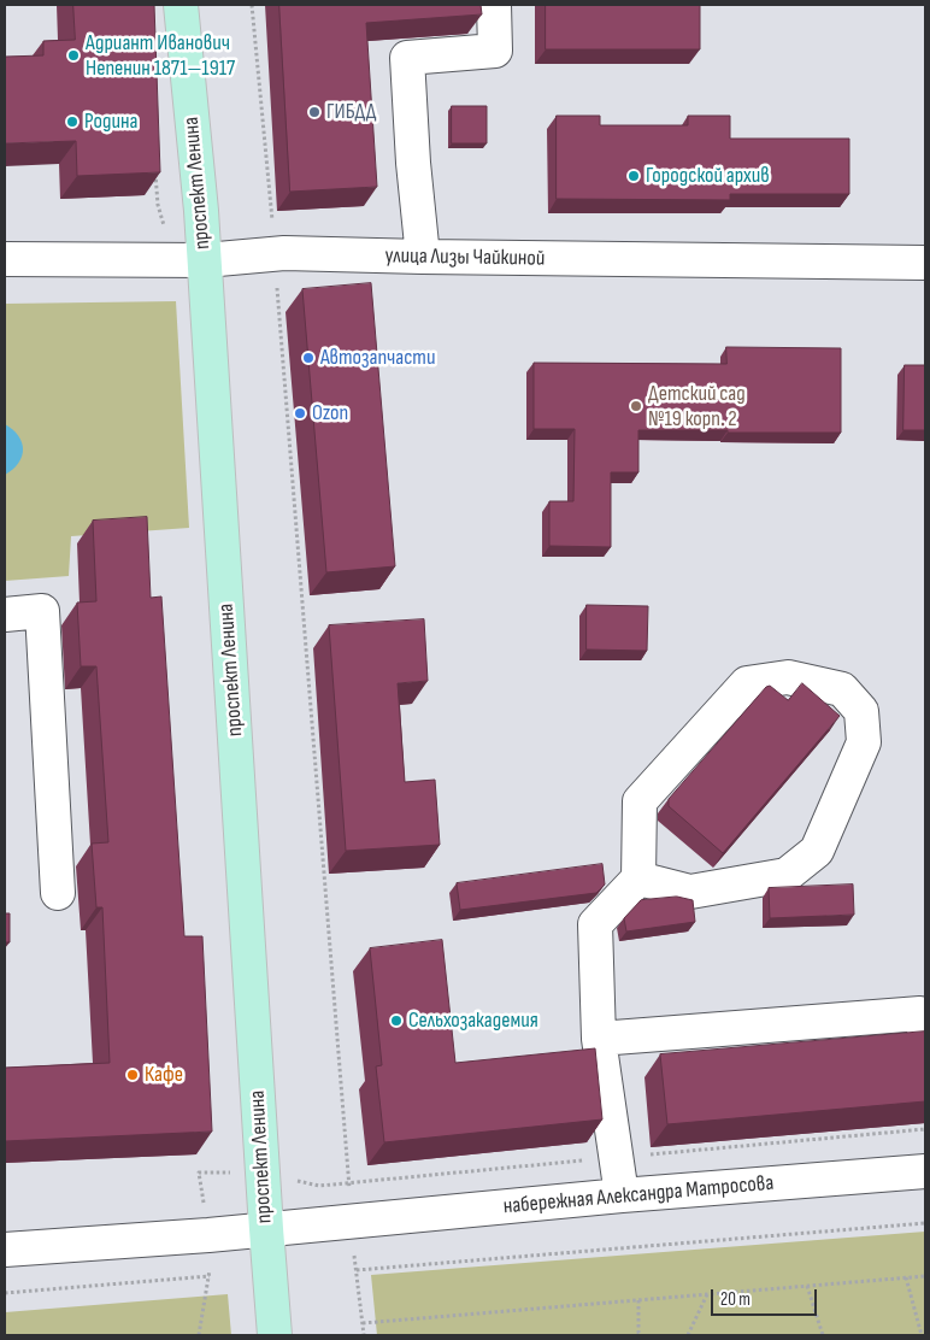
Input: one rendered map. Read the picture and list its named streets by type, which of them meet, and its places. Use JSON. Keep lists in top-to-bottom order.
{
  "streets": {
    "main road": ["проспект Ленина"],
    "street": ["улица Лизы Чайкиной", "набережная Александра Матросова"]
  },
  "crossings": [
    ["проспект Ленина", "улица Лизы Чайкиной"],
    ["проспект Ленина", "набережная Александра Матросова"]
  ],
  "places": [
    "Адриант Иванович Непенин 1871—1917",
    "ГИБДД",
    "Родина",
    "Городской архив",
    "Автозапчасти",
    "Детский сад №19 корп. 2",
    "Ozon",
    "Сельхозакадемия",
    "Кафе"
  ],
  "scale_bar": "20 m"
}
